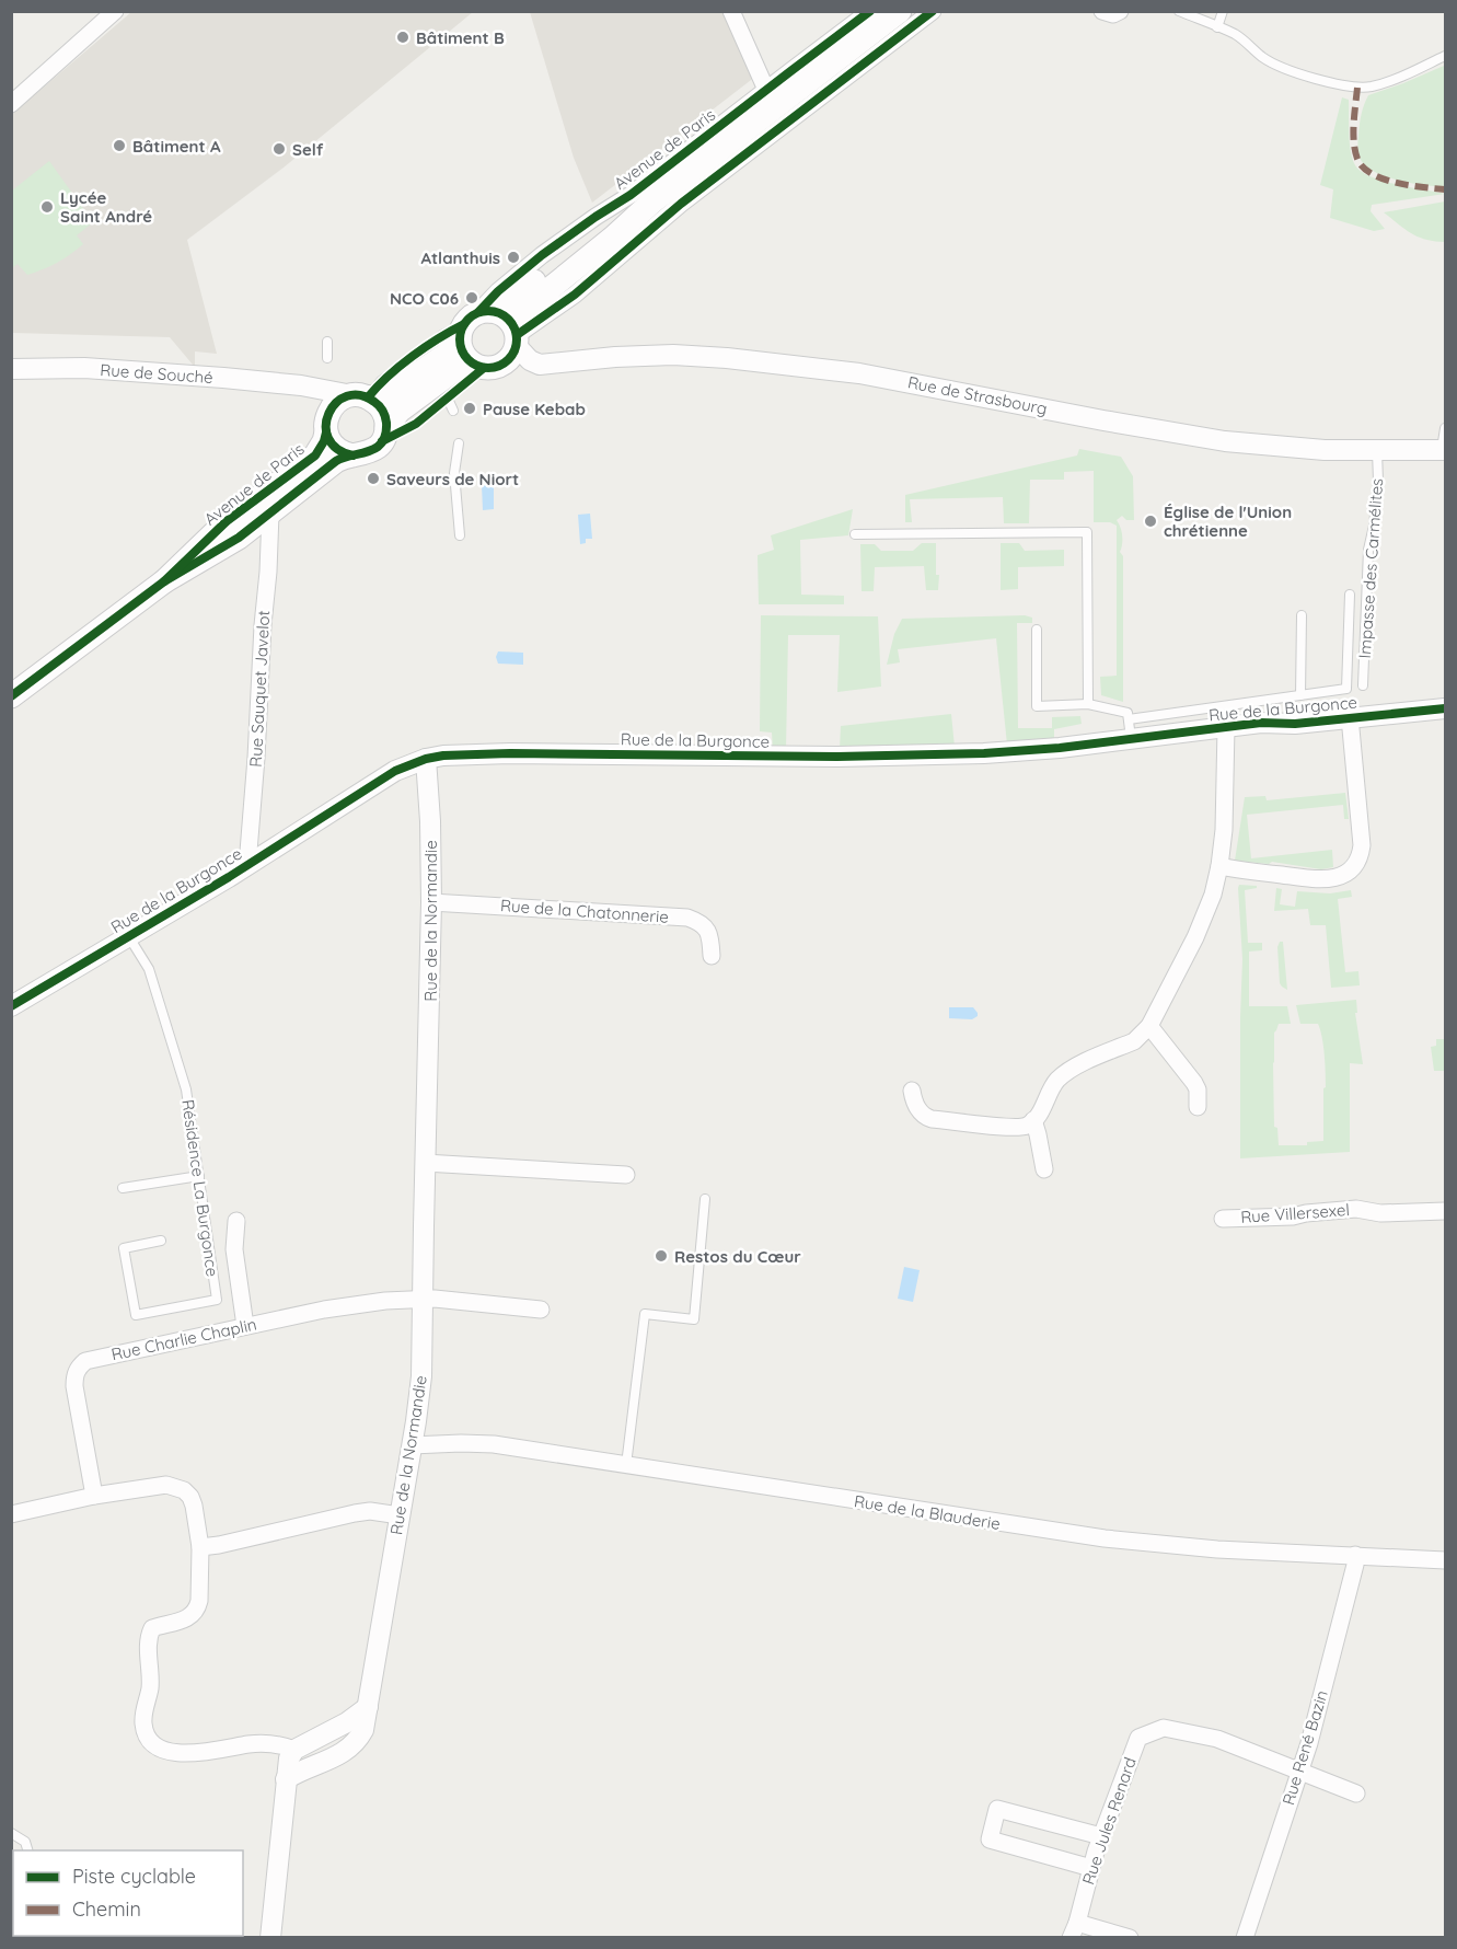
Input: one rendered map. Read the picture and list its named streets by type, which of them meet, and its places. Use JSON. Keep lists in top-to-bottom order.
{
  "streets": {
    "main road": ["Avenue de Paris"],
    "street": [
      "Rue de Souché",
      "Rue de Strasbourg",
      "Rue Sauquet Javelot",
      "Rue de la Burgonce",
      "Rue de la Chatonnerie",
      "Rue de la Normandie",
      "Rue Villersexel",
      "Rue Charlie Chaplin",
      "Rue de la Blauderie",
      "Rue René Bazin",
      "Rue Jules Renard"
    ],
    "lane": ["Impasse des Carmélites", "Résidence La Burgonce"]
  },
  "crossings": [
    ["Avenue de Paris", "Rue de Souché"],
    ["Avenue de Paris", "Rue de Strasbourg"],
    ["Avenue de Paris", "Rue Sauquet Javelot"],
    ["Rue de Strasbourg", "Impasse des Carmélites"],
    ["Rue Sauquet Javelot", "Rue de la Burgonce"],
    ["Rue de la Burgonce", "Rue de la Normandie"],
    ["Rue de la Burgonce", "Résidence La Burgonce"],
    ["Rue de la Chatonnerie", "Rue de la Normandie"],
    ["Rue de la Normandie", "Rue Charlie Chaplin"],
    ["Rue de la Normandie", "Rue de la Blauderie"],
    ["Rue de la Blauderie", "Rue René Bazin"],
    ["Rue René Bazin", "Rue Jules Renard"]
  ],
  "places": [
    "Bâtiment B",
    "Bâtiment A",
    "Self",
    "Lycée Saint André",
    "Atlanthuis",
    "NCO C06",
    "Pause Kebab",
    "Saveurs de Niort",
    "Église de l'Union chrétienne",
    "Restos du Cœur"
  ],
  "legend": ["Piste cyclable", "Chemin"]
}
